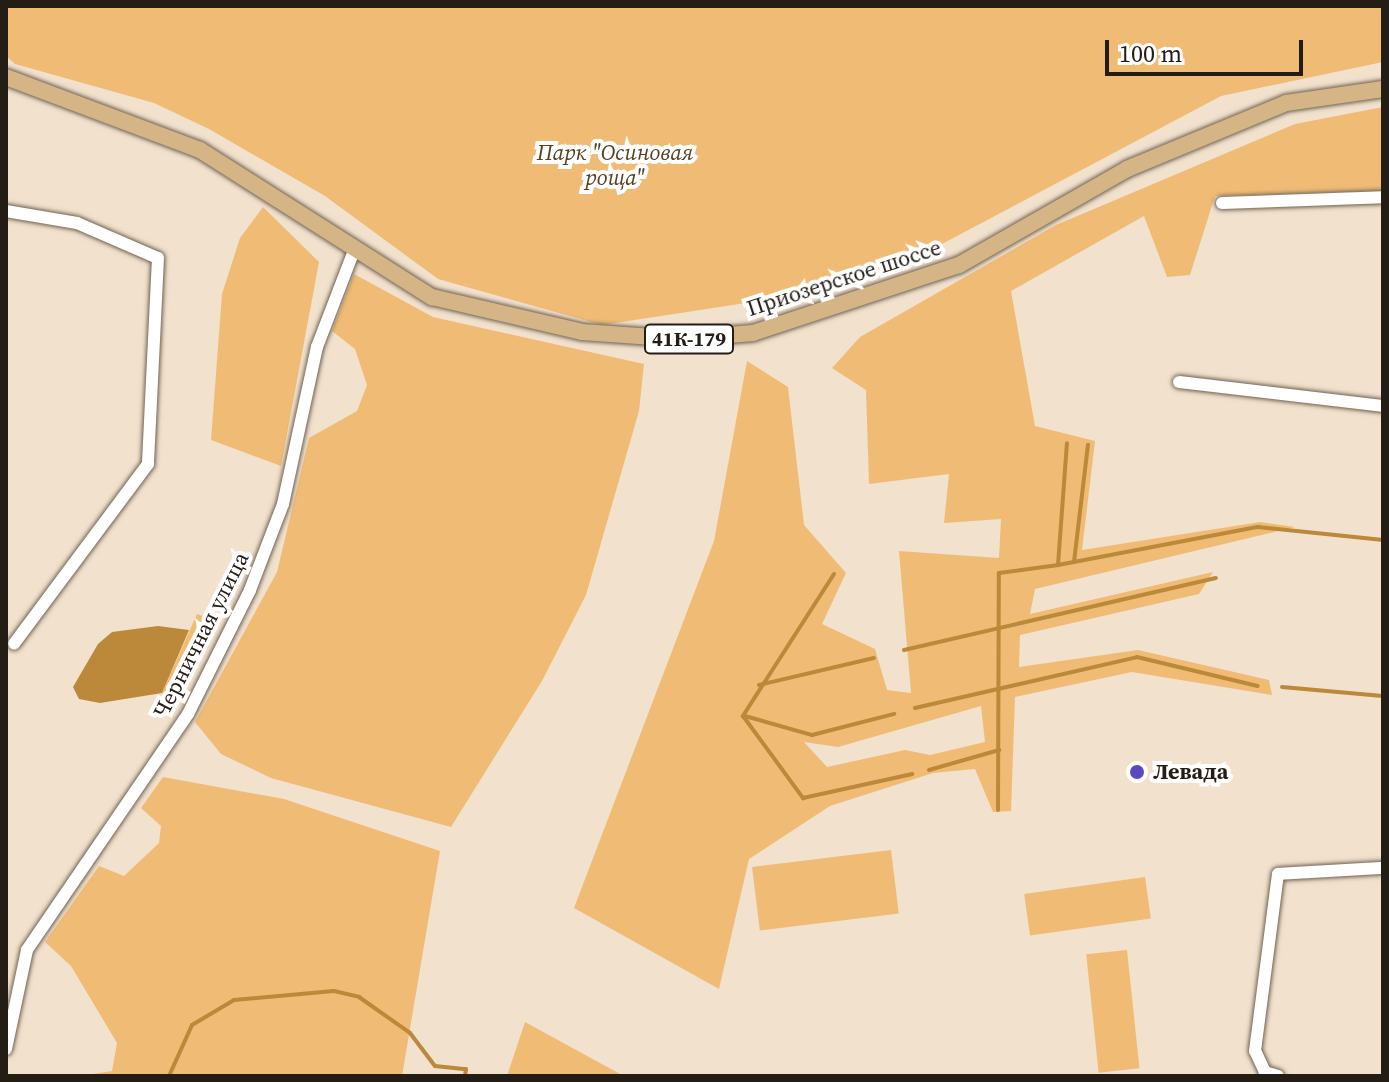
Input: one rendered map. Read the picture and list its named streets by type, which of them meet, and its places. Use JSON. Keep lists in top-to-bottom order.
{
  "streets": {
    "main road": ["Приозерское шоссе", "41К-179"],
    "street": ["Черничная улица"]
  },
  "crossings": [
    ["Приозерское шоссе", "Черничная улица"]
  ],
  "parks": ["Парк \"Осиновая роща\""],
  "places": ["Левада"],
  "scale_bar": "100 m"
}
